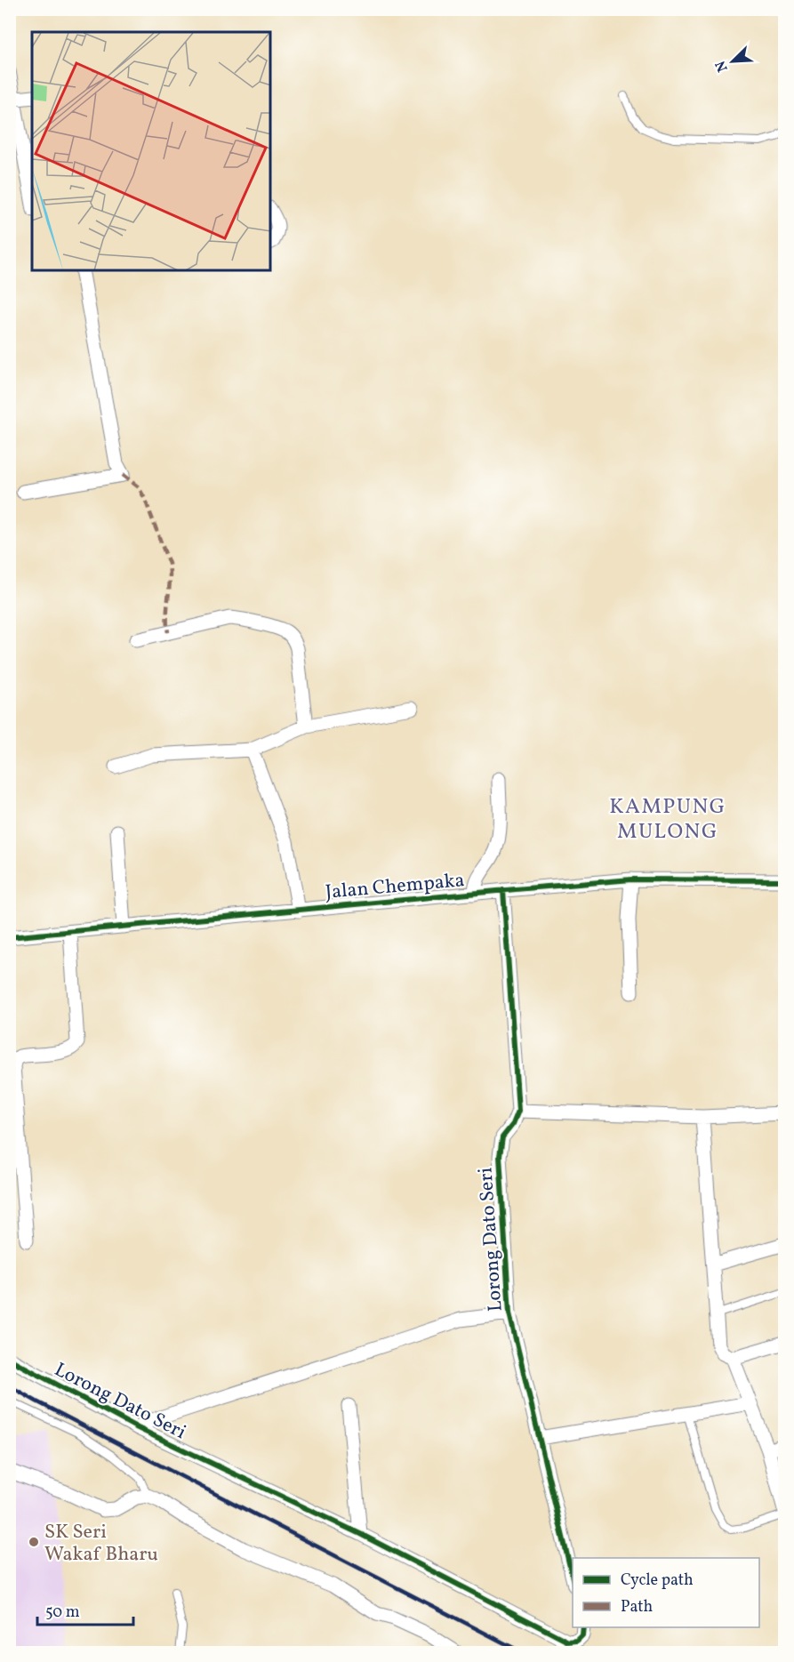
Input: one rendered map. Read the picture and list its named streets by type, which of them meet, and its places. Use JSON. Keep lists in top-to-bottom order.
{
  "streets": {
    "street": ["Jalan Chempaka", "Lorong Dato Seri"]
  },
  "districts": ["KAMPUNG MULONG"],
  "places": ["SK Seri Wakaf Bharu"],
  "legend": ["Cycle path", "Path"],
  "scale_bar": "50 m",
  "north": "bottom left"
}
